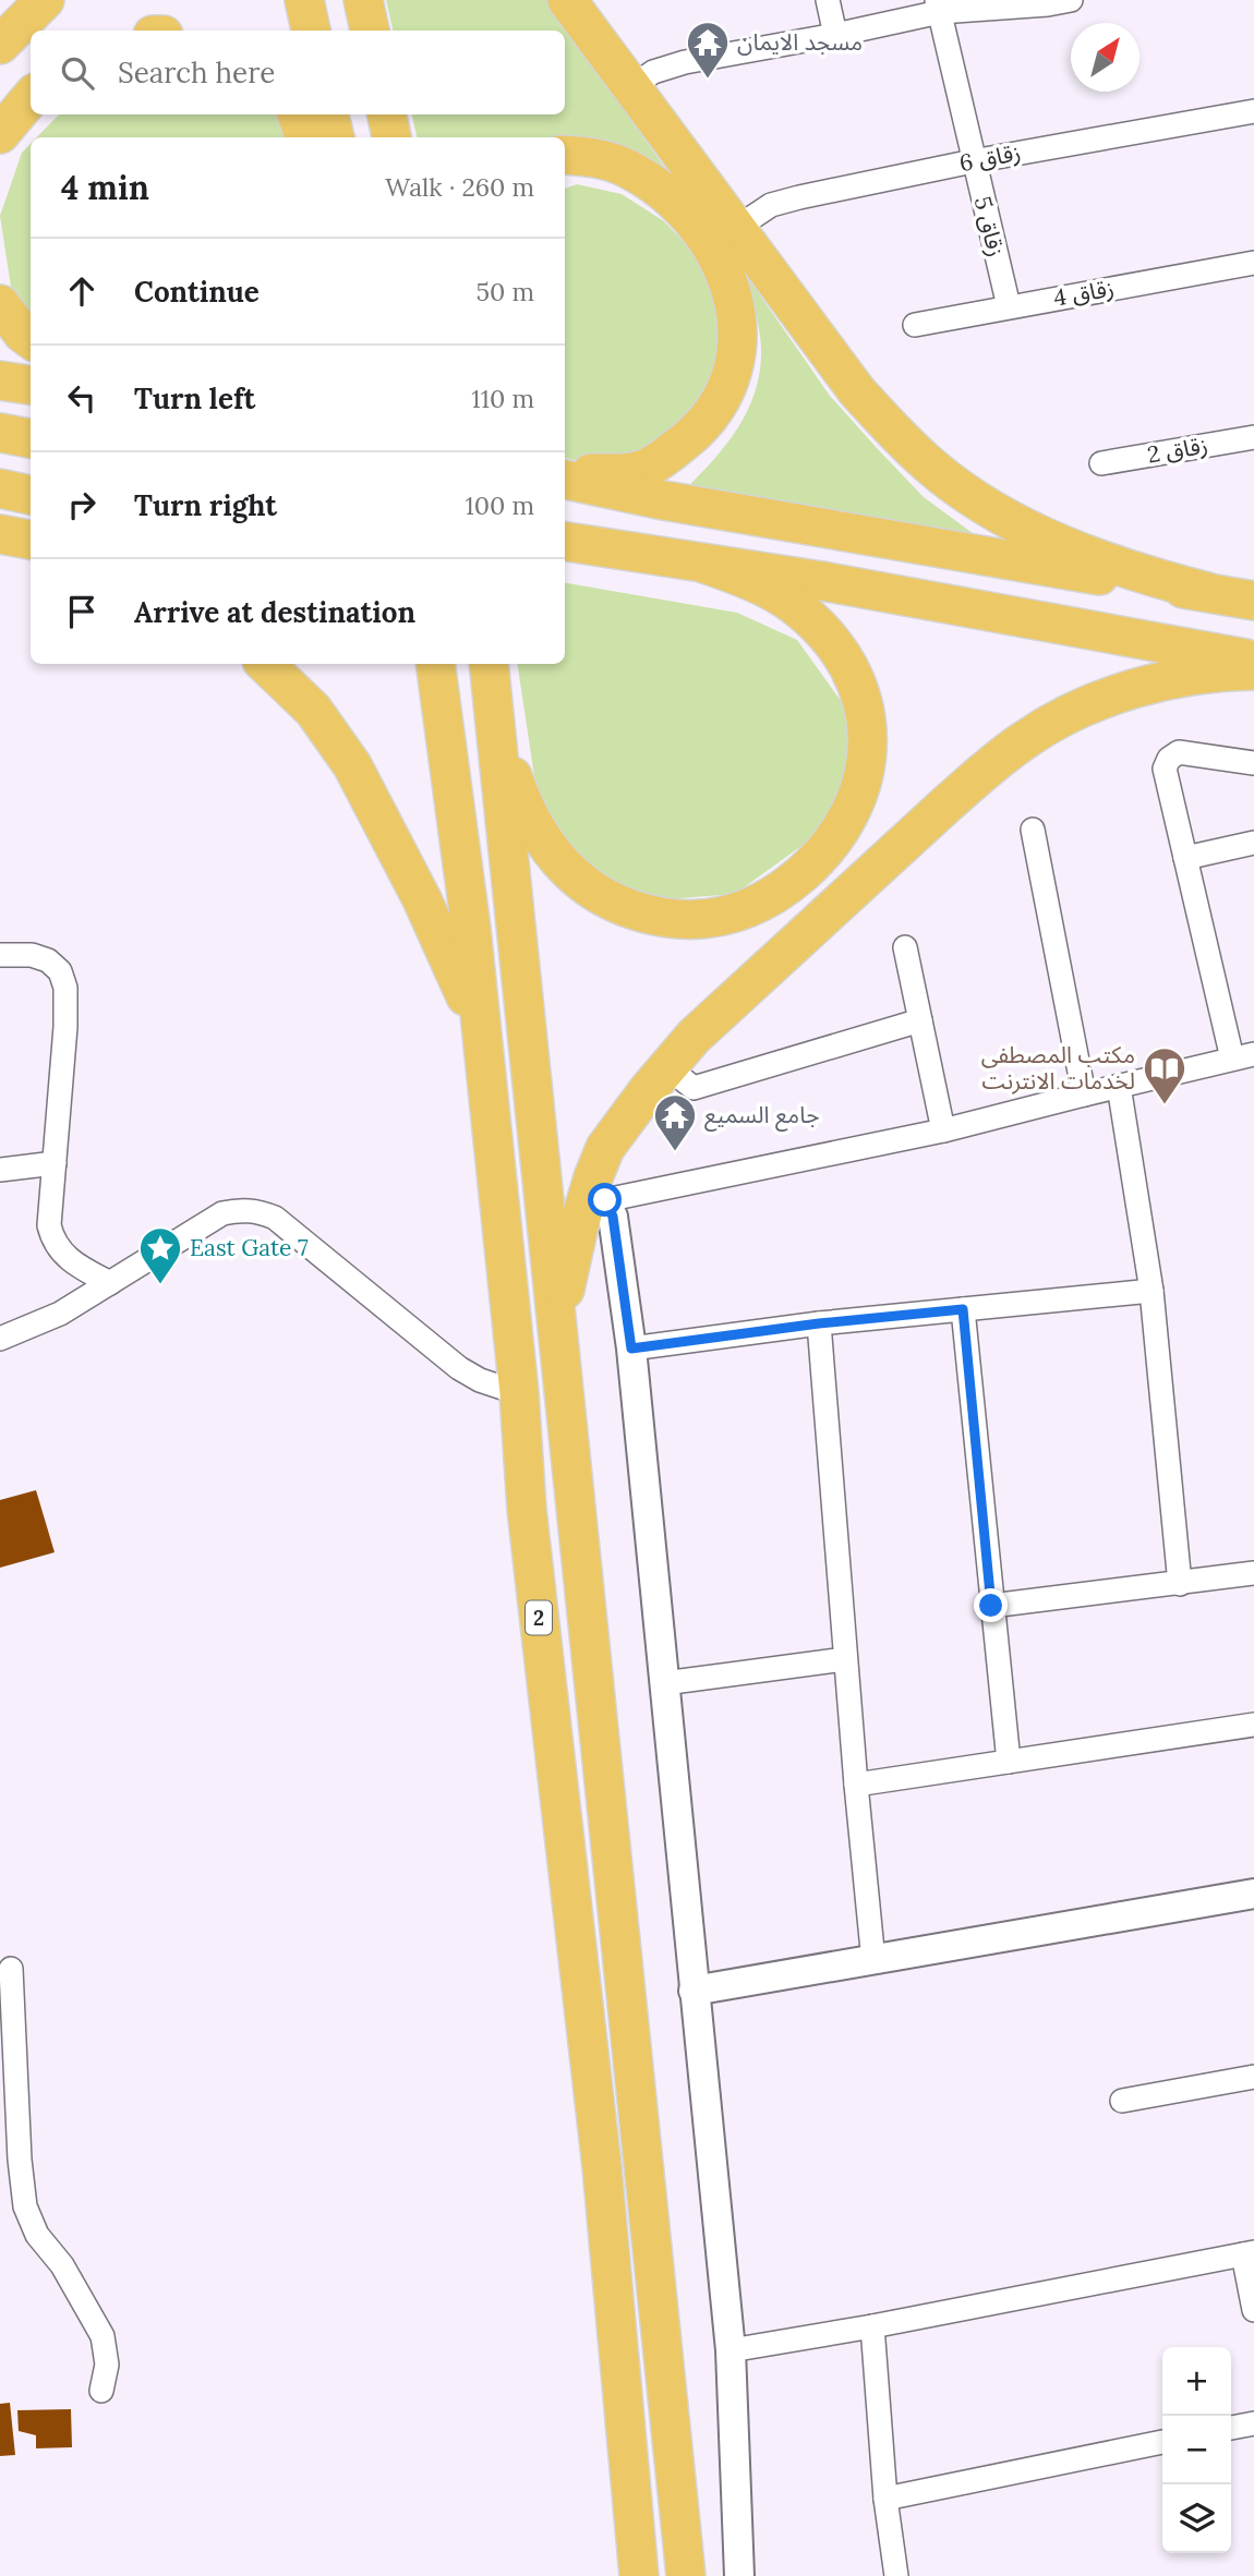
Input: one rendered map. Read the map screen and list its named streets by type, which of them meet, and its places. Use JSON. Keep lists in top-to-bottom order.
{
  "streets": {
    "highway": ["2"],
    "street": [
      "زقاق 6",
      "زقاق 5",
      "زقاق 4",
      "زقاق 2"
    ]
  },
  "crossings": [
    ["زقاق 6", "زقاق 5"],
    ["زقاق 5", "زقاق 4"]
  ],
  "places": {
    "temple": ["مسجد الايمان", "جامع السميع"],
    "library": ["مكتب المصطفى لخدمات الانترنت"],
    "place": ["East Gate 7"]
  },
  "north": "top right",
  "page": {
    "search": "Search here",
    "heading": ["4 min", "Walk · 260 m"],
    "list": [
      ["Continue", "50 m"],
      ["Turn left", "110 m"],
      ["Turn right", "100 m"],
      "Arrive at destination"
    ],
    "map_buttons": ["+", "−"]
  }
}
